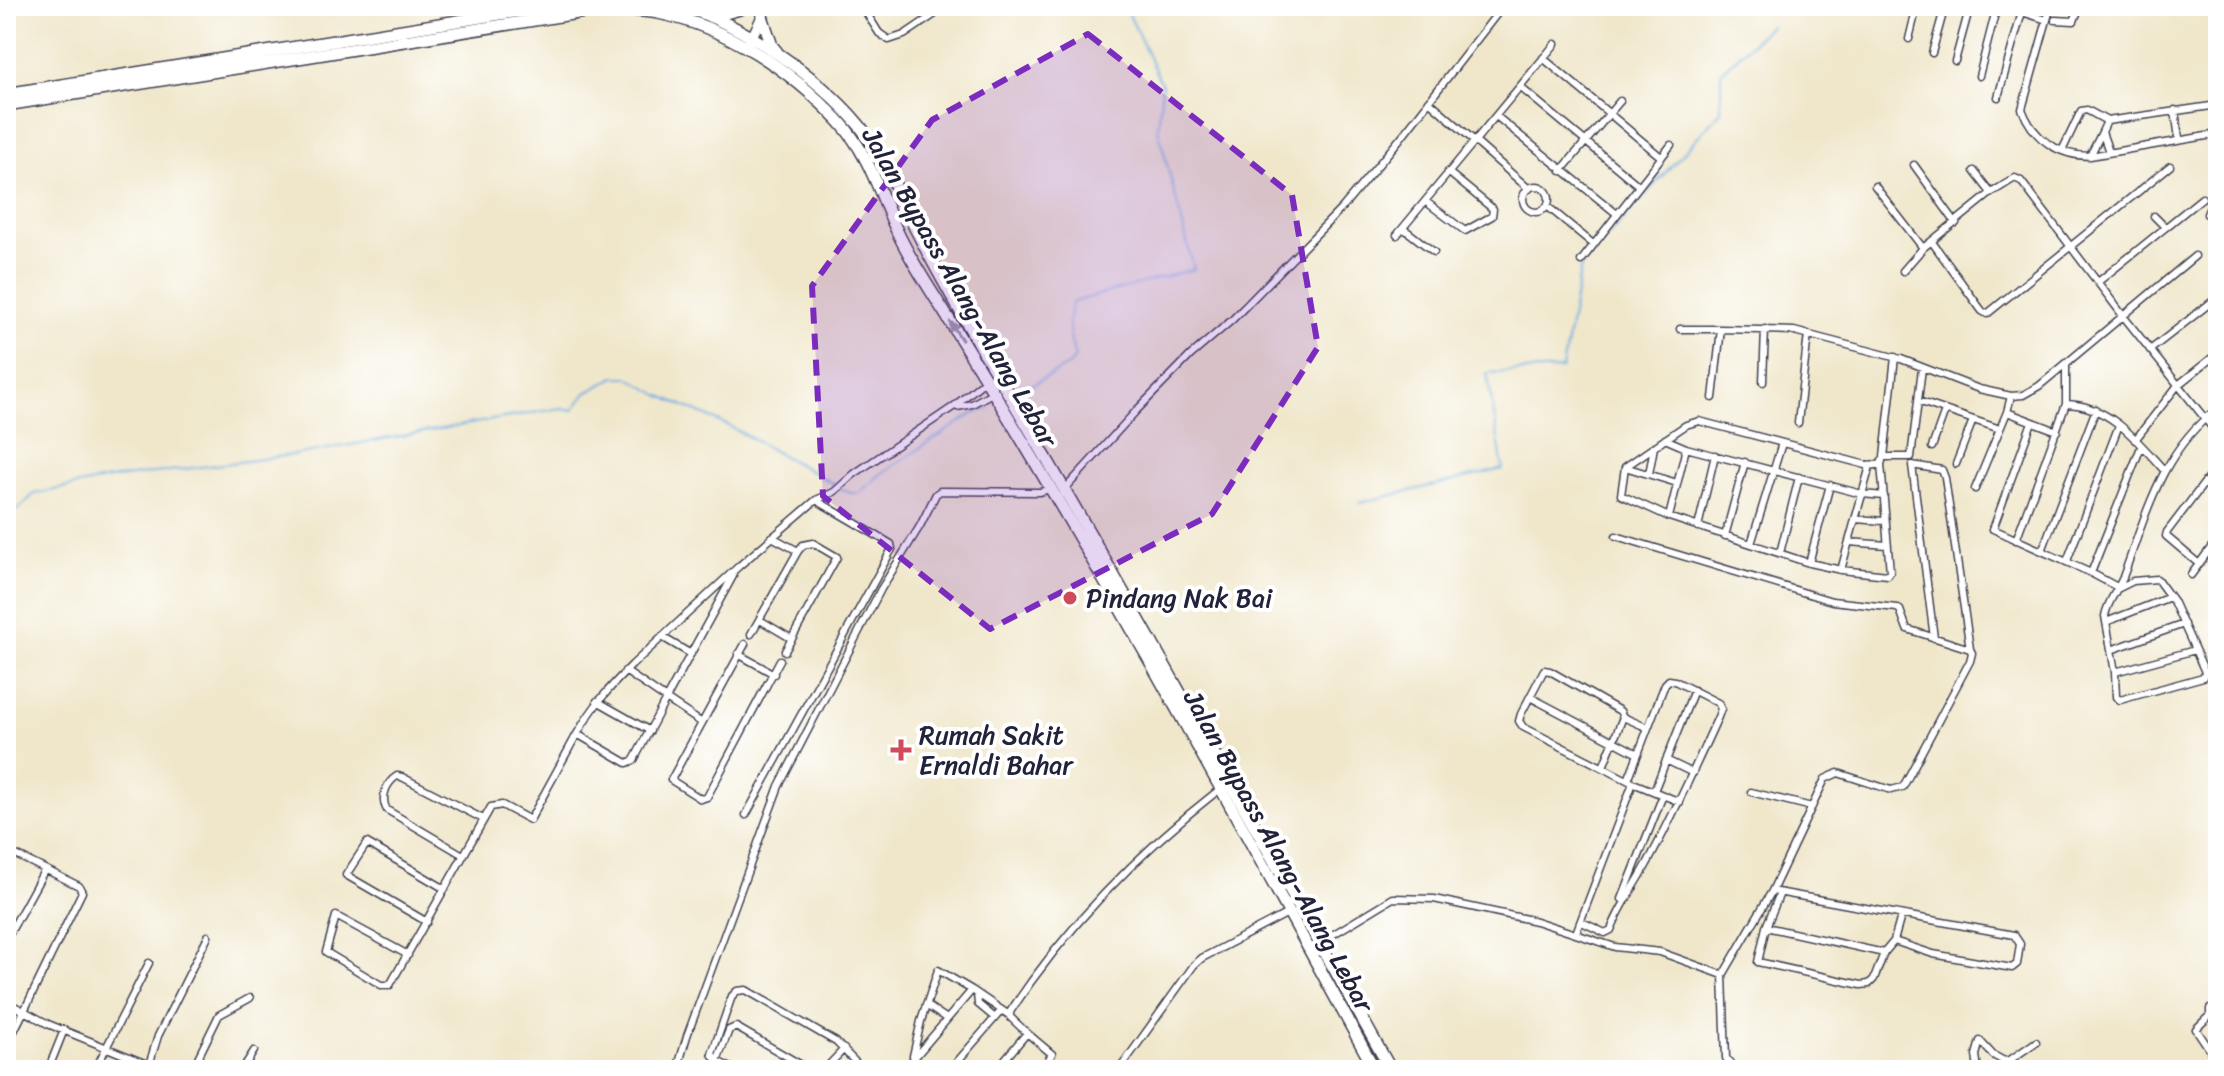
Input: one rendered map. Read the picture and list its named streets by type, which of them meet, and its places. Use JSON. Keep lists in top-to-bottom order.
{
  "streets": {
    "highway": ["Jalan Bypass Alang-Alang Lebar"]
  },
  "places": {
    "other": ["Pindang Nak Bai"],
    "health": ["Rumah Sakit Ernaldi Bahar"]
  }
}
